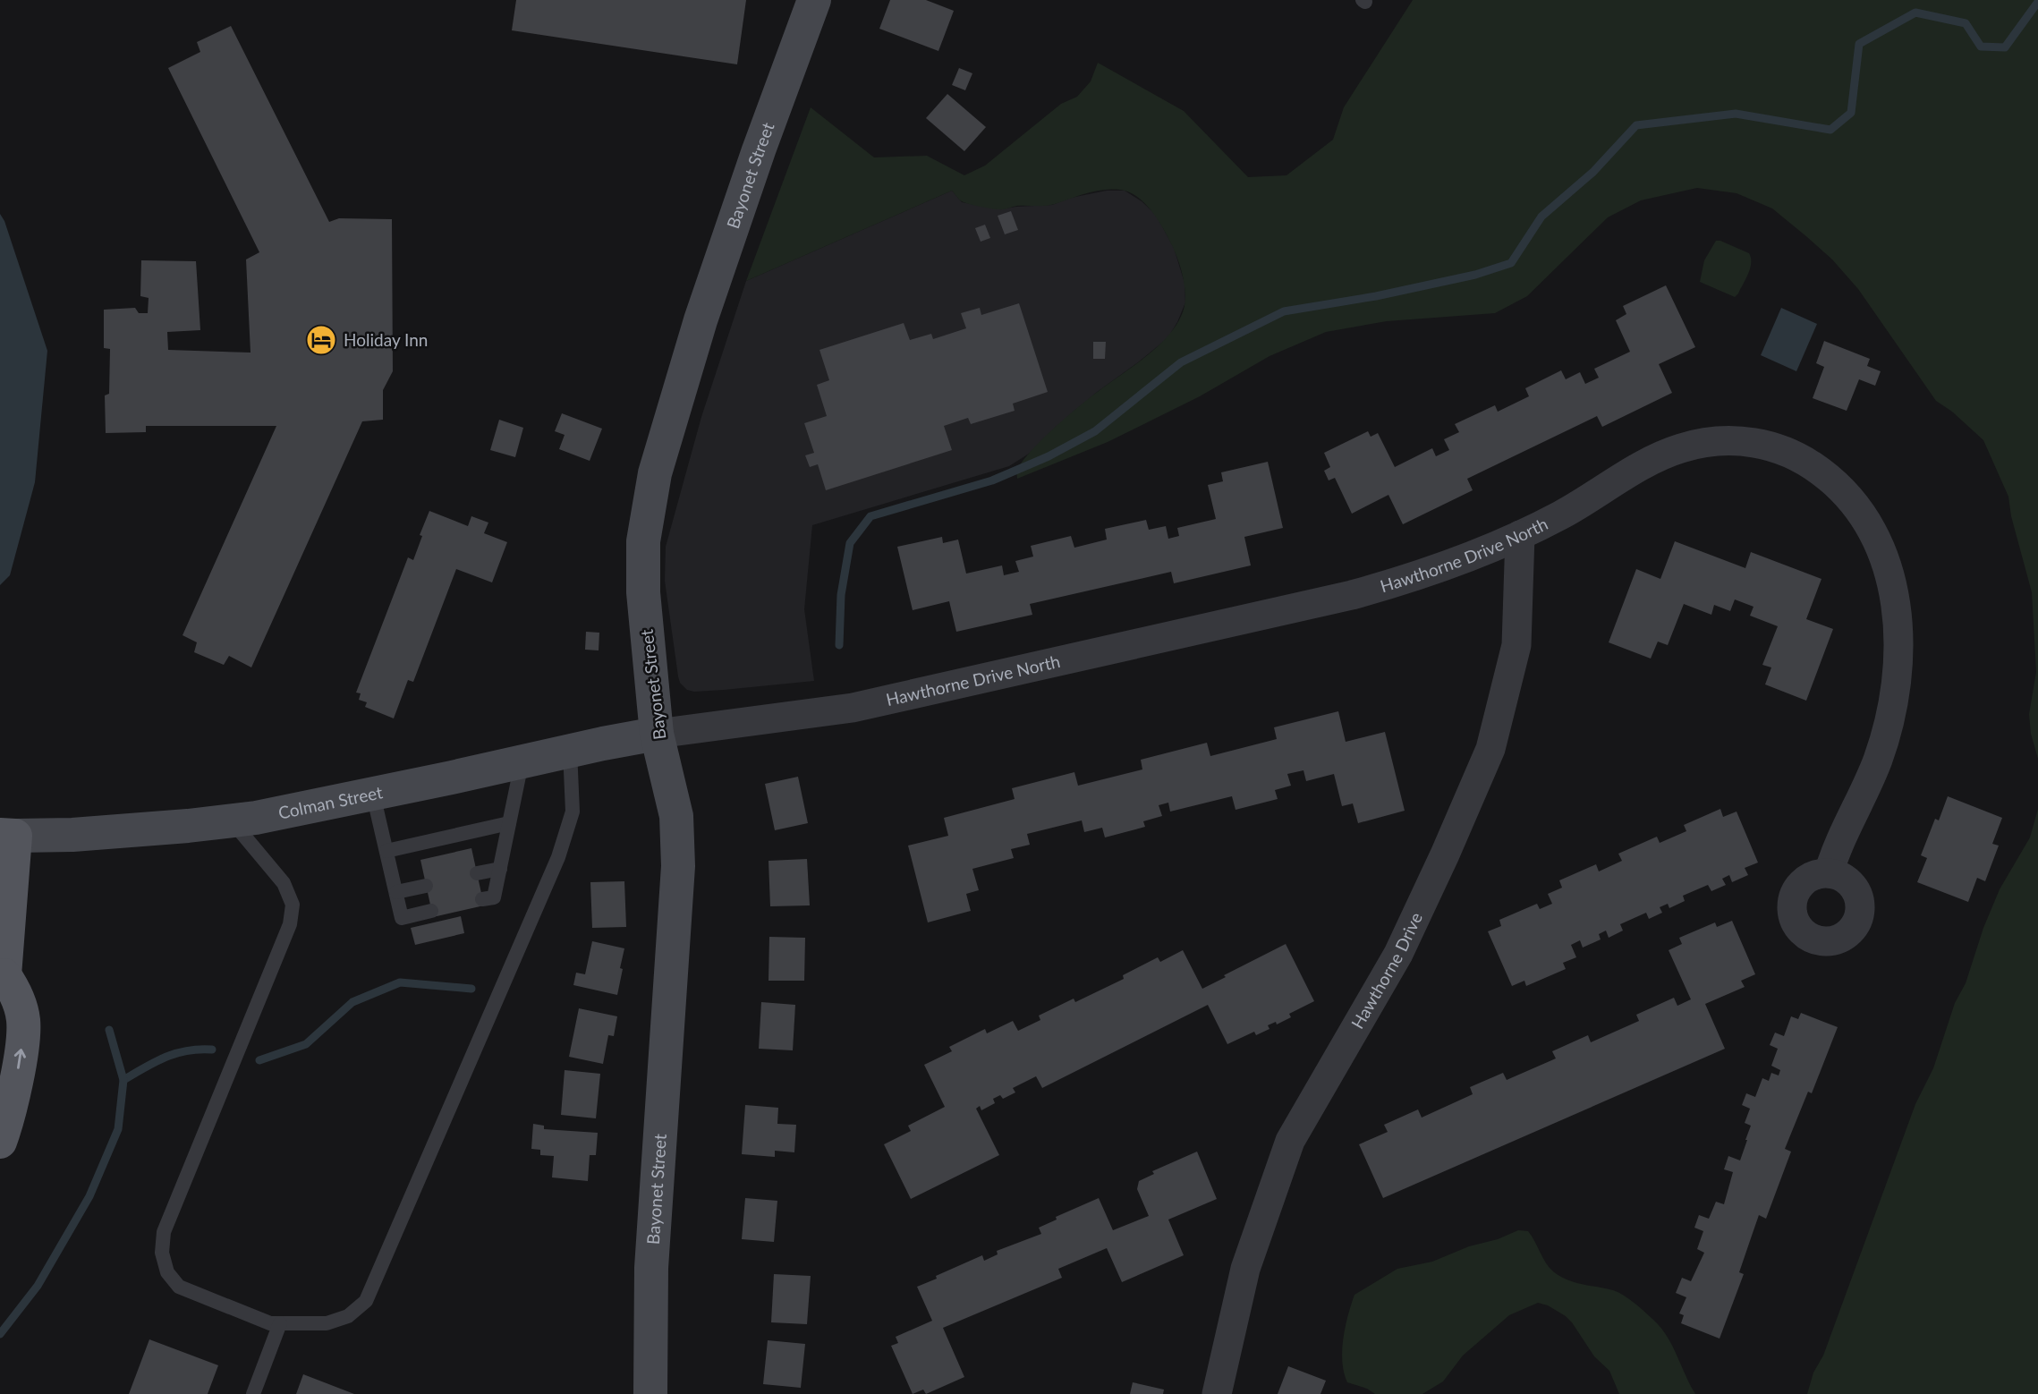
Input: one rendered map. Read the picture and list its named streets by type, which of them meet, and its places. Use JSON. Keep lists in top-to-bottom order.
{
  "streets": {
    "street": [
      "Bayonet Street",
      "Hawthorne Drive North",
      "Colman Street",
      "Hawthorne Drive"
    ]
  },
  "crossings": [
    ["Bayonet Street", "Hawthorne Drive North"],
    ["Bayonet Street", "Colman Street"],
    ["Hawthorne Drive North", "Colman Street"],
    ["Hawthorne Drive North", "Hawthorne Drive"]
  ],
  "places": {
    "hotel": ["Holiday Inn"]
  }
}
